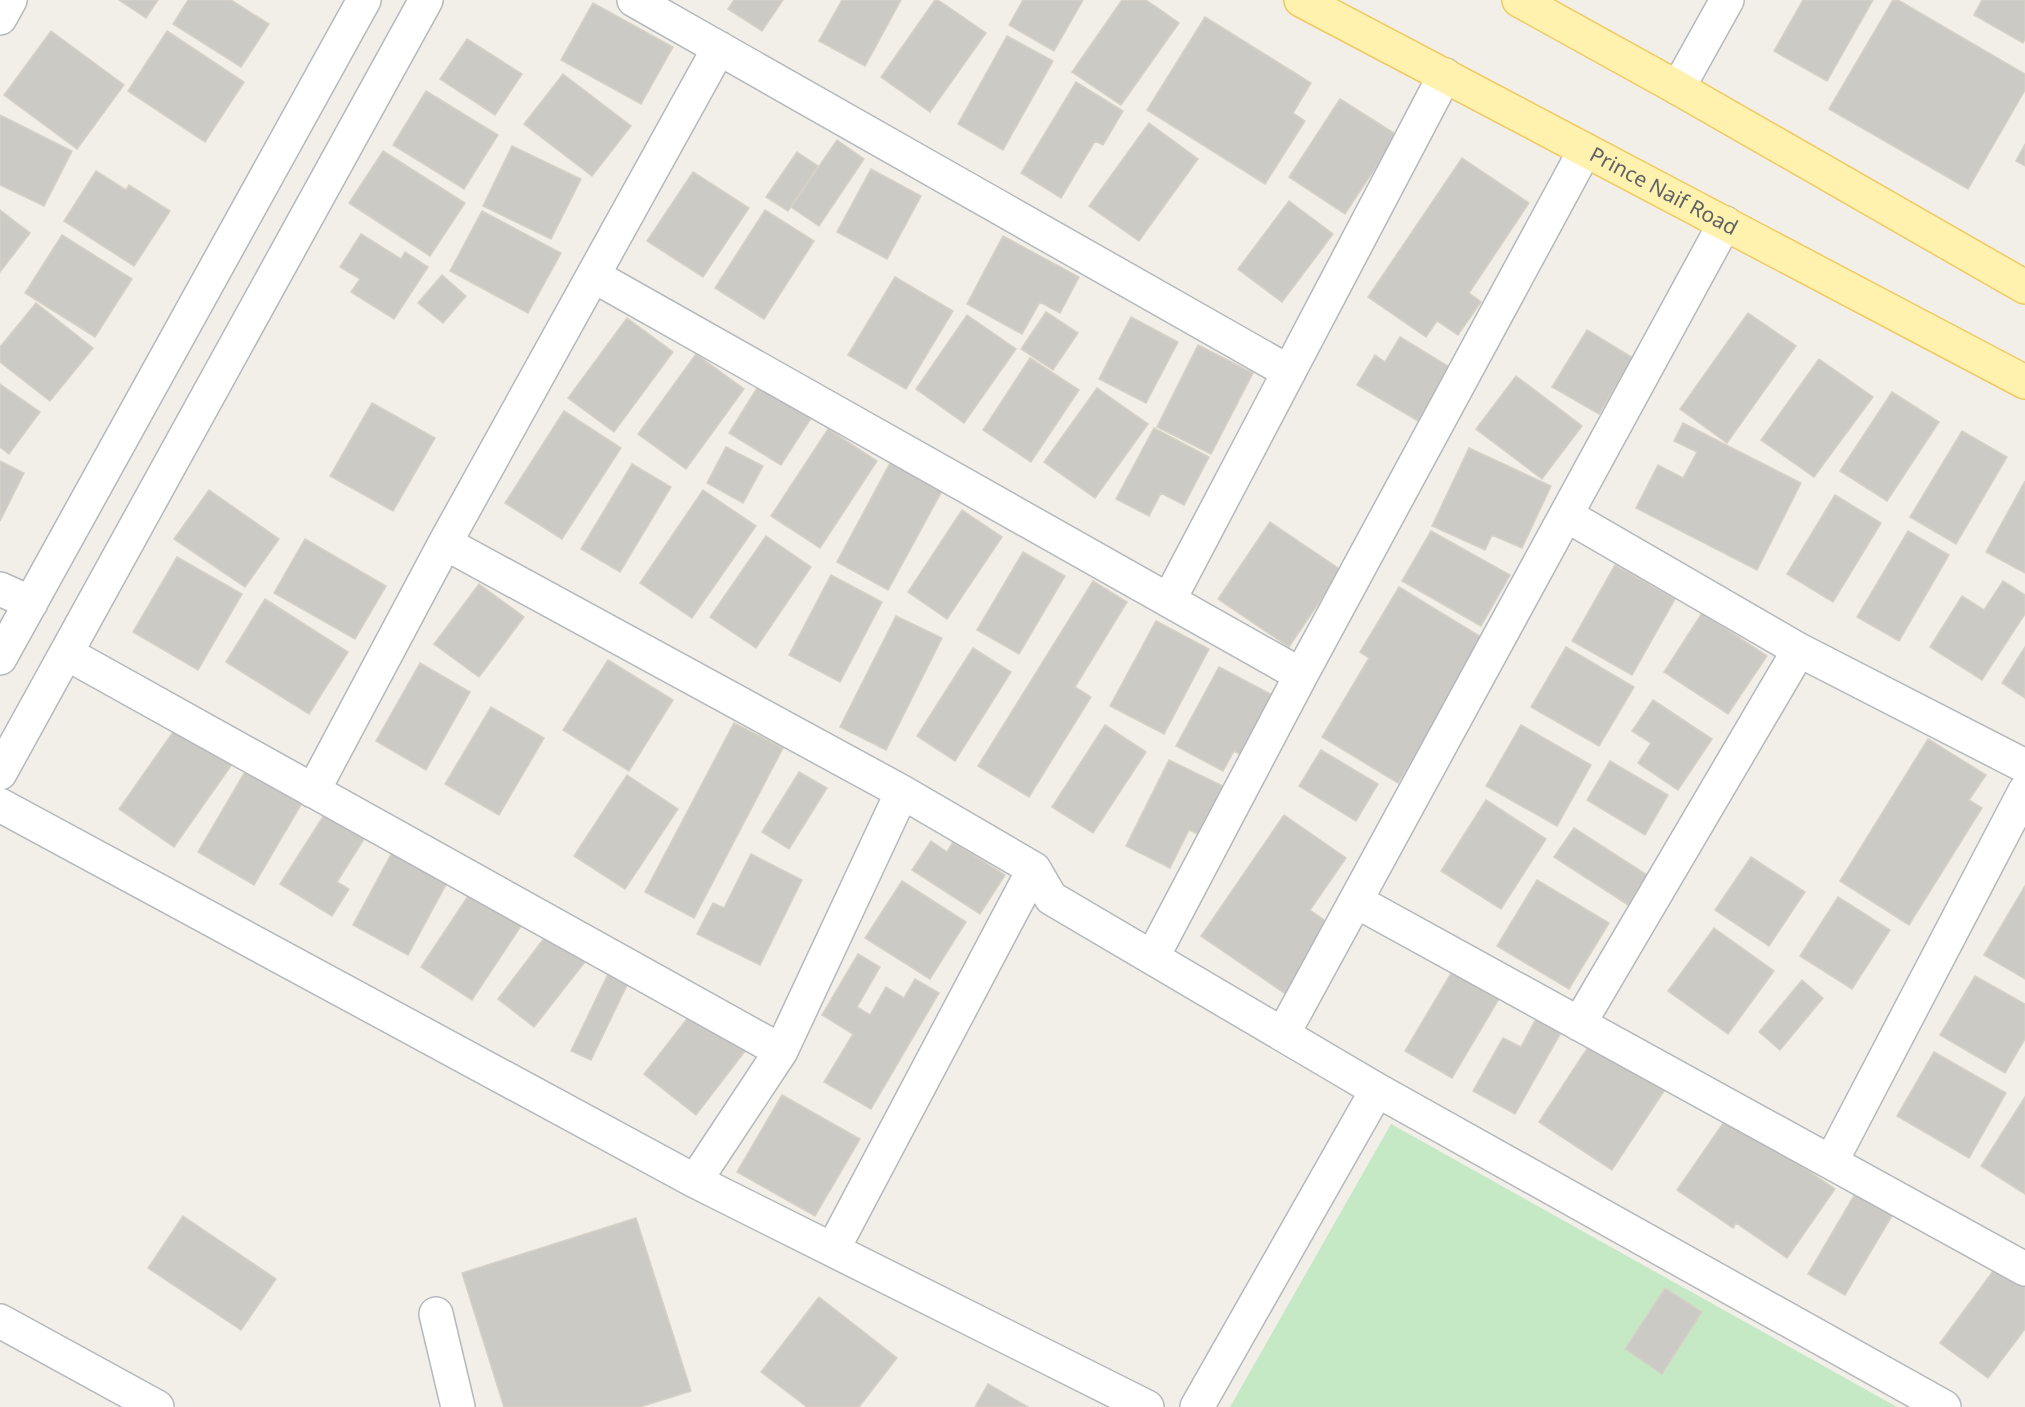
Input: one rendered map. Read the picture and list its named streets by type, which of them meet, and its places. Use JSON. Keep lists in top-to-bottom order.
{
  "streets": {
    "main road": ["Prince Naif Road"]
  }
}
